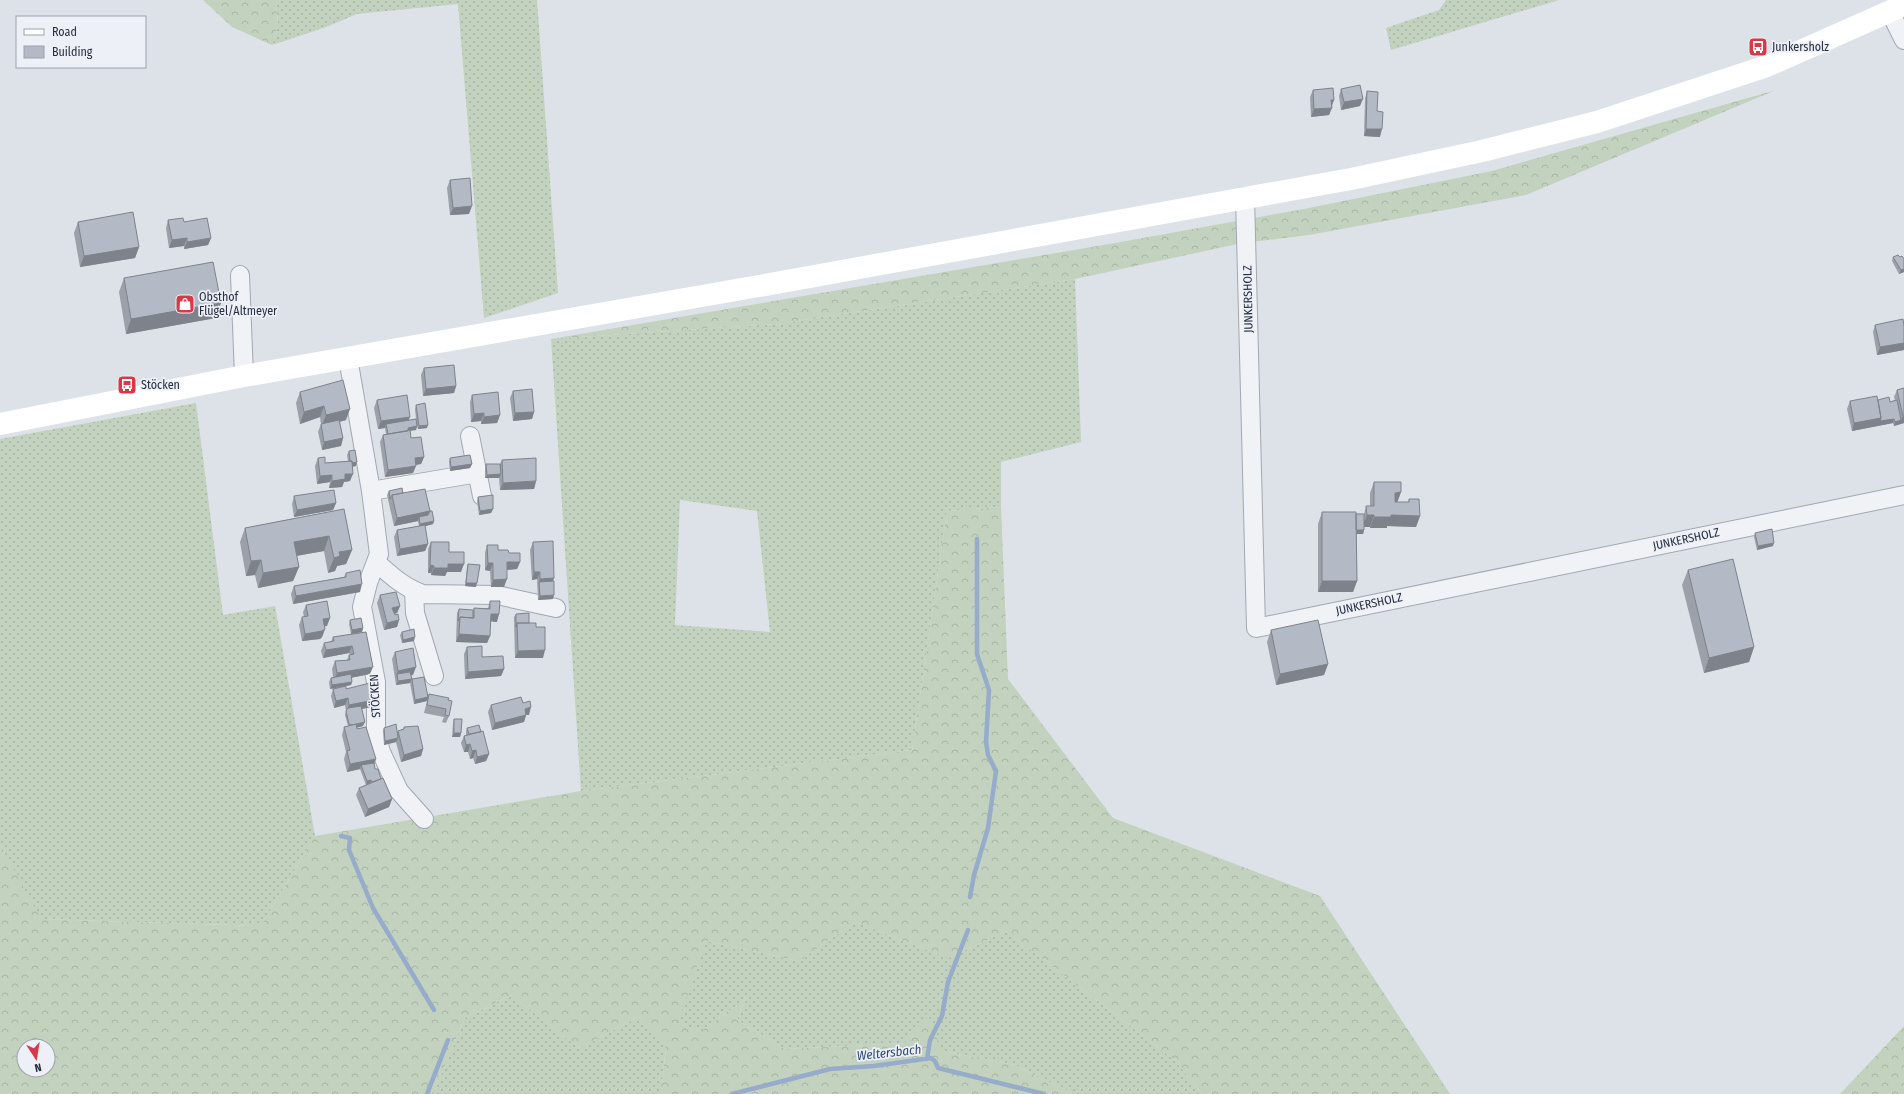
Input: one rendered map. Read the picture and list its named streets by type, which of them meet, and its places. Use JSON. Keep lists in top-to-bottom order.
{
  "streets": {
    "street": ["JUNKERSHOLZ", "STÖCKEN"]
  },
  "water": ["Weltersbach"],
  "places": {
    "bus stop": ["Junkersholz", "Stöcken"],
    "shop": ["Obsthof Flügel/Altmeyer"]
  },
  "legend": ["Road", "Building"],
  "north": "bottom"
}
